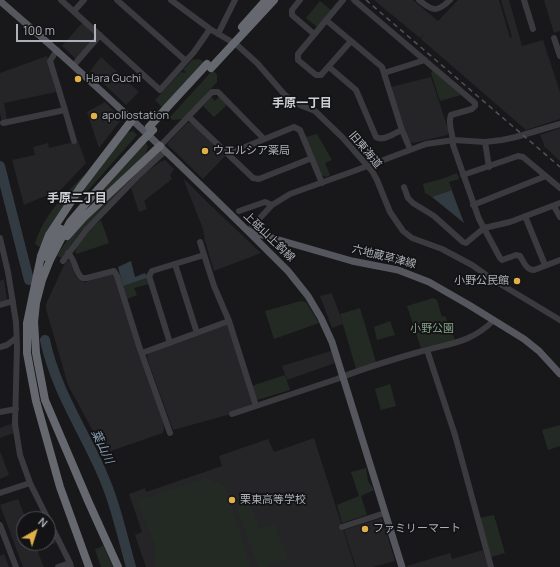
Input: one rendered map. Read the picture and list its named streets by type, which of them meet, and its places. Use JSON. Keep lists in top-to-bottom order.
{
  "streets": {
    "main road": ["上砥山上鈎線", "六地蔵草津線"],
    "street": ["旧東海道"]
  },
  "crossings": [
    ["上砥山上鈎線", "六地蔵草津線"]
  ],
  "districts": ["手原一丁目", "手原二丁目"],
  "water": ["葉山川"],
  "parks": ["小野公園"],
  "places": [
    "Hara Guchi",
    "apollostation",
    "ウエルシア薬局",
    "小野公民館",
    "栗東高等学校",
    "ファミリーマート"
  ],
  "scale_bar": "100 m",
  "north": "top right"
}
